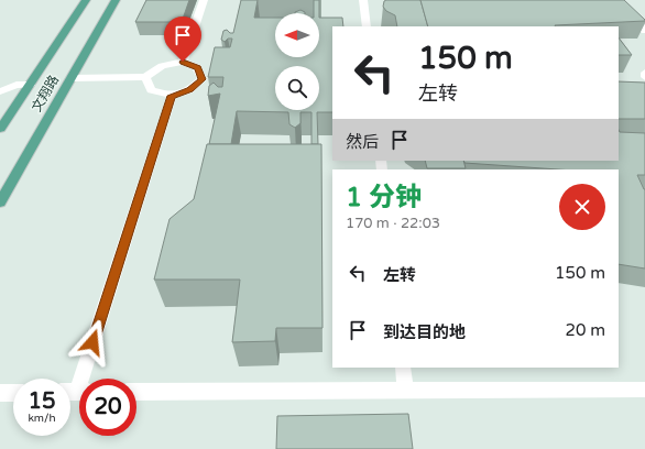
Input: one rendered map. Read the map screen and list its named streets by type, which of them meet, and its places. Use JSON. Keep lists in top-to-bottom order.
{
  "streets": {
    "main road": ["文翔路"]
  },
  "north": "left",
  "page": {
    "turn": ["150 m", "左转"],
    "then": "然后",
    "heading": ["1 分钟", "170 m · 22:03"],
    "list": [
      {
        "name": "左转",
        "value": "150 m"
      },
      {
        "name": "到达目的地",
        "value": "20 m"
      }
    ],
    "speed": "15 km/h",
    "limit": "20"
  }
}
